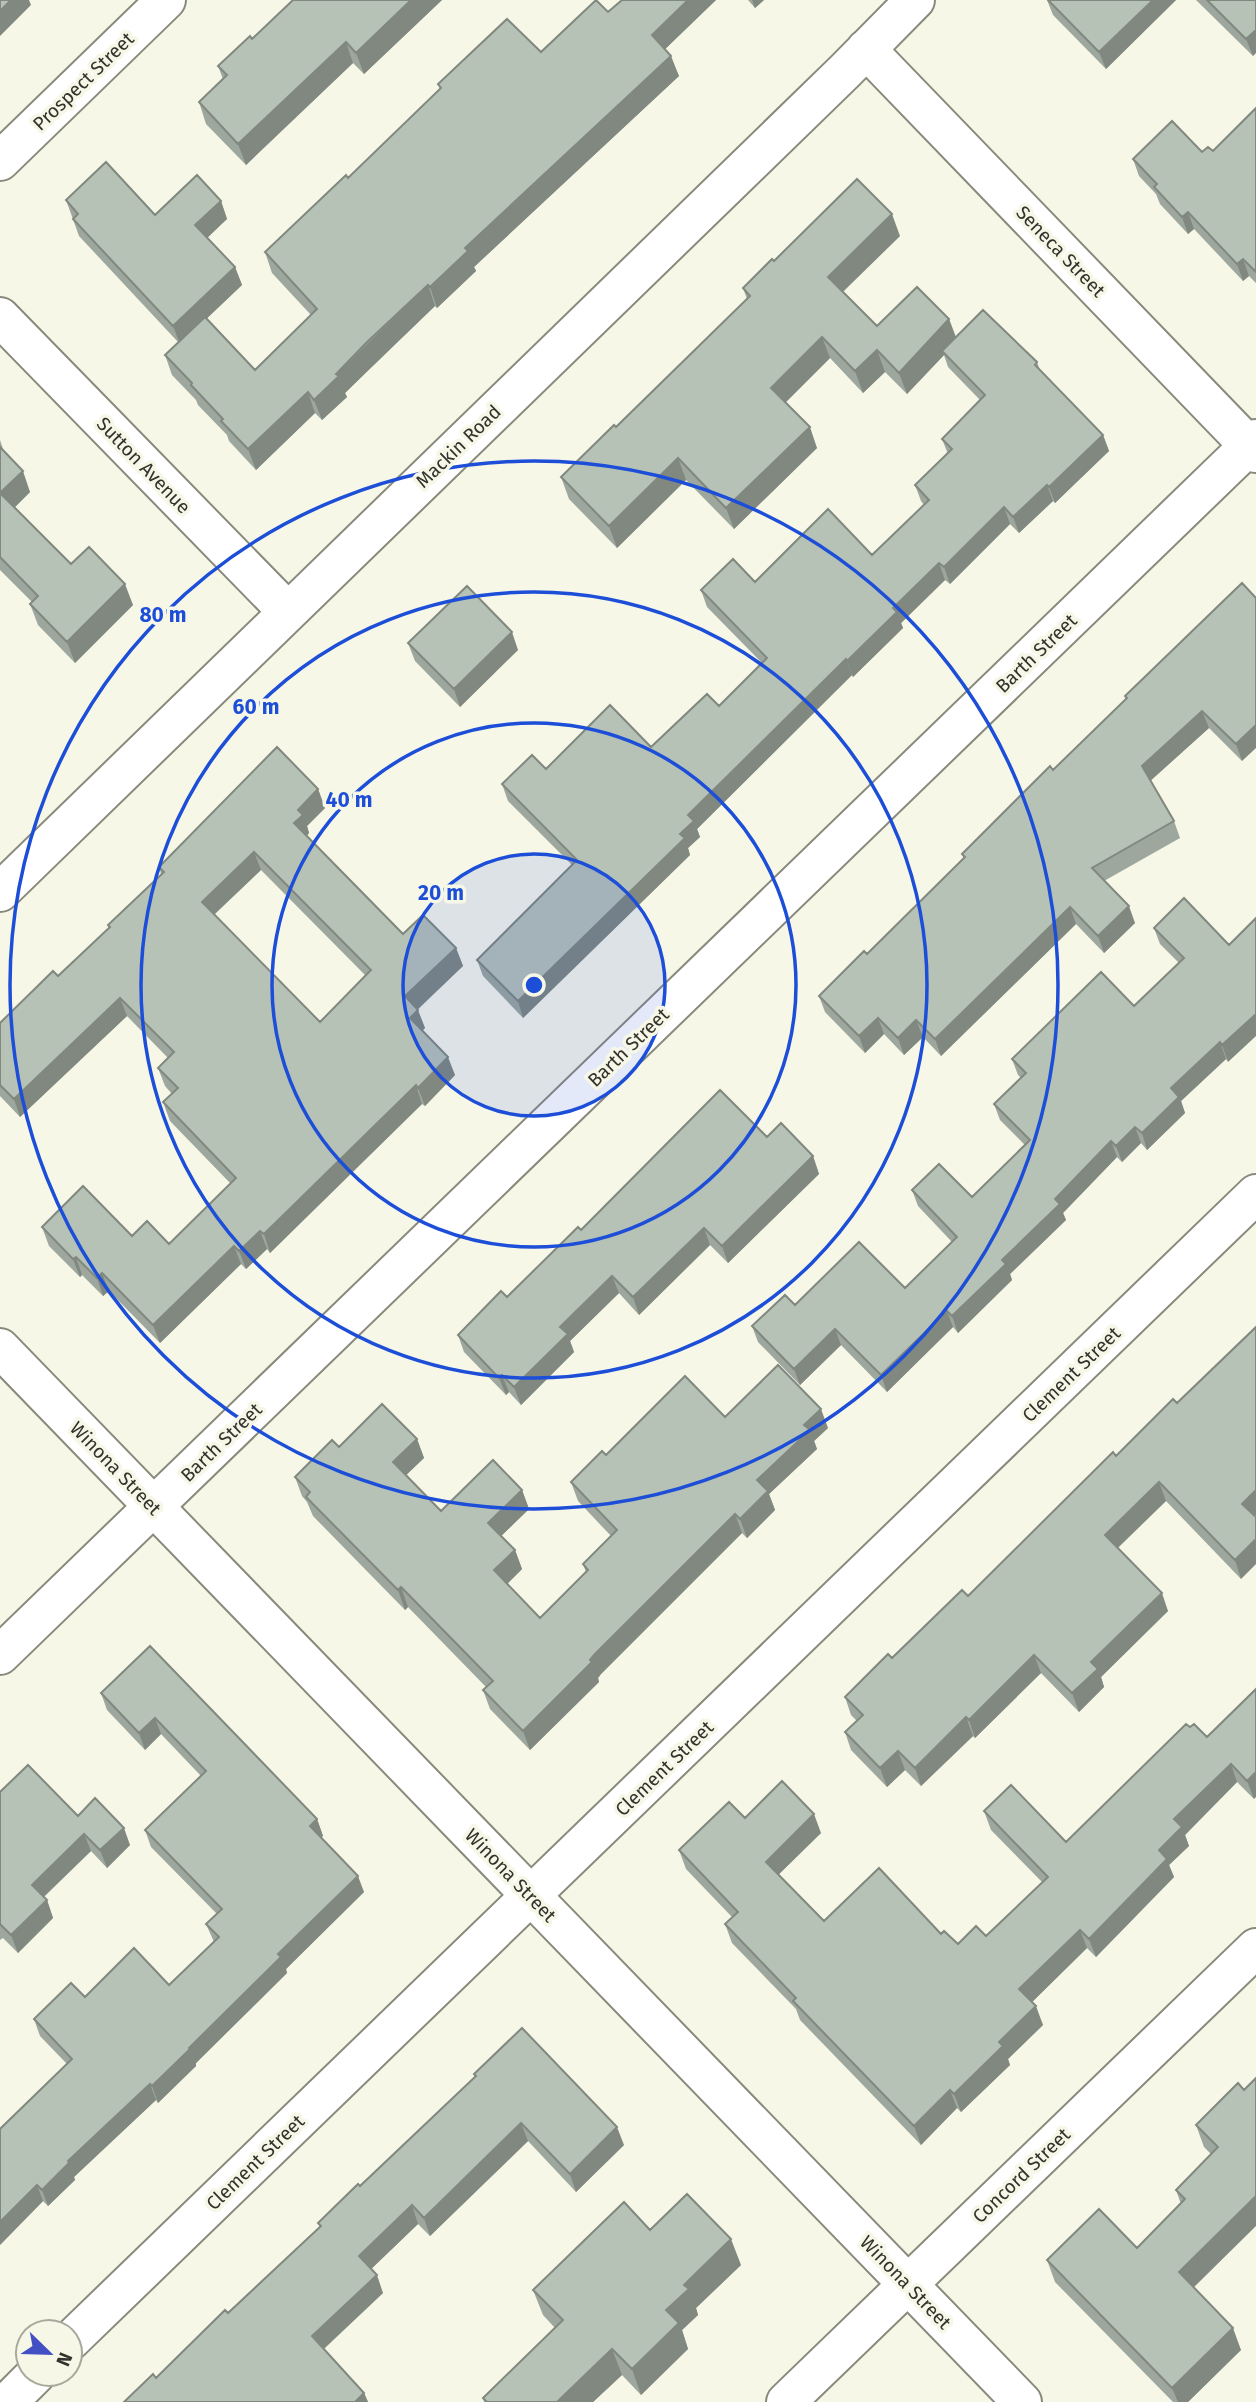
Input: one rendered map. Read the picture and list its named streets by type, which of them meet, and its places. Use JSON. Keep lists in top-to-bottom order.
{
  "streets": {
    "street": [
      "Prospect Street",
      "Seneca Street",
      "Mackin Road",
      "Sutton Avenue",
      "Barth Street",
      "Clement Street",
      "Winona Street",
      "Concord Street"
    ]
  },
  "crossings": [
    ["Seneca Street", "Mackin Road"],
    ["Seneca Street", "Barth Street"],
    ["Mackin Road", "Sutton Avenue"],
    ["Barth Street", "Winona Street"],
    ["Clement Street", "Winona Street"],
    ["Winona Street", "Concord Street"]
  ],
  "north": "bottom right",
  "rings": [
    "80 m",
    "60 m",
    "40 m",
    "20 m"
  ]
}
